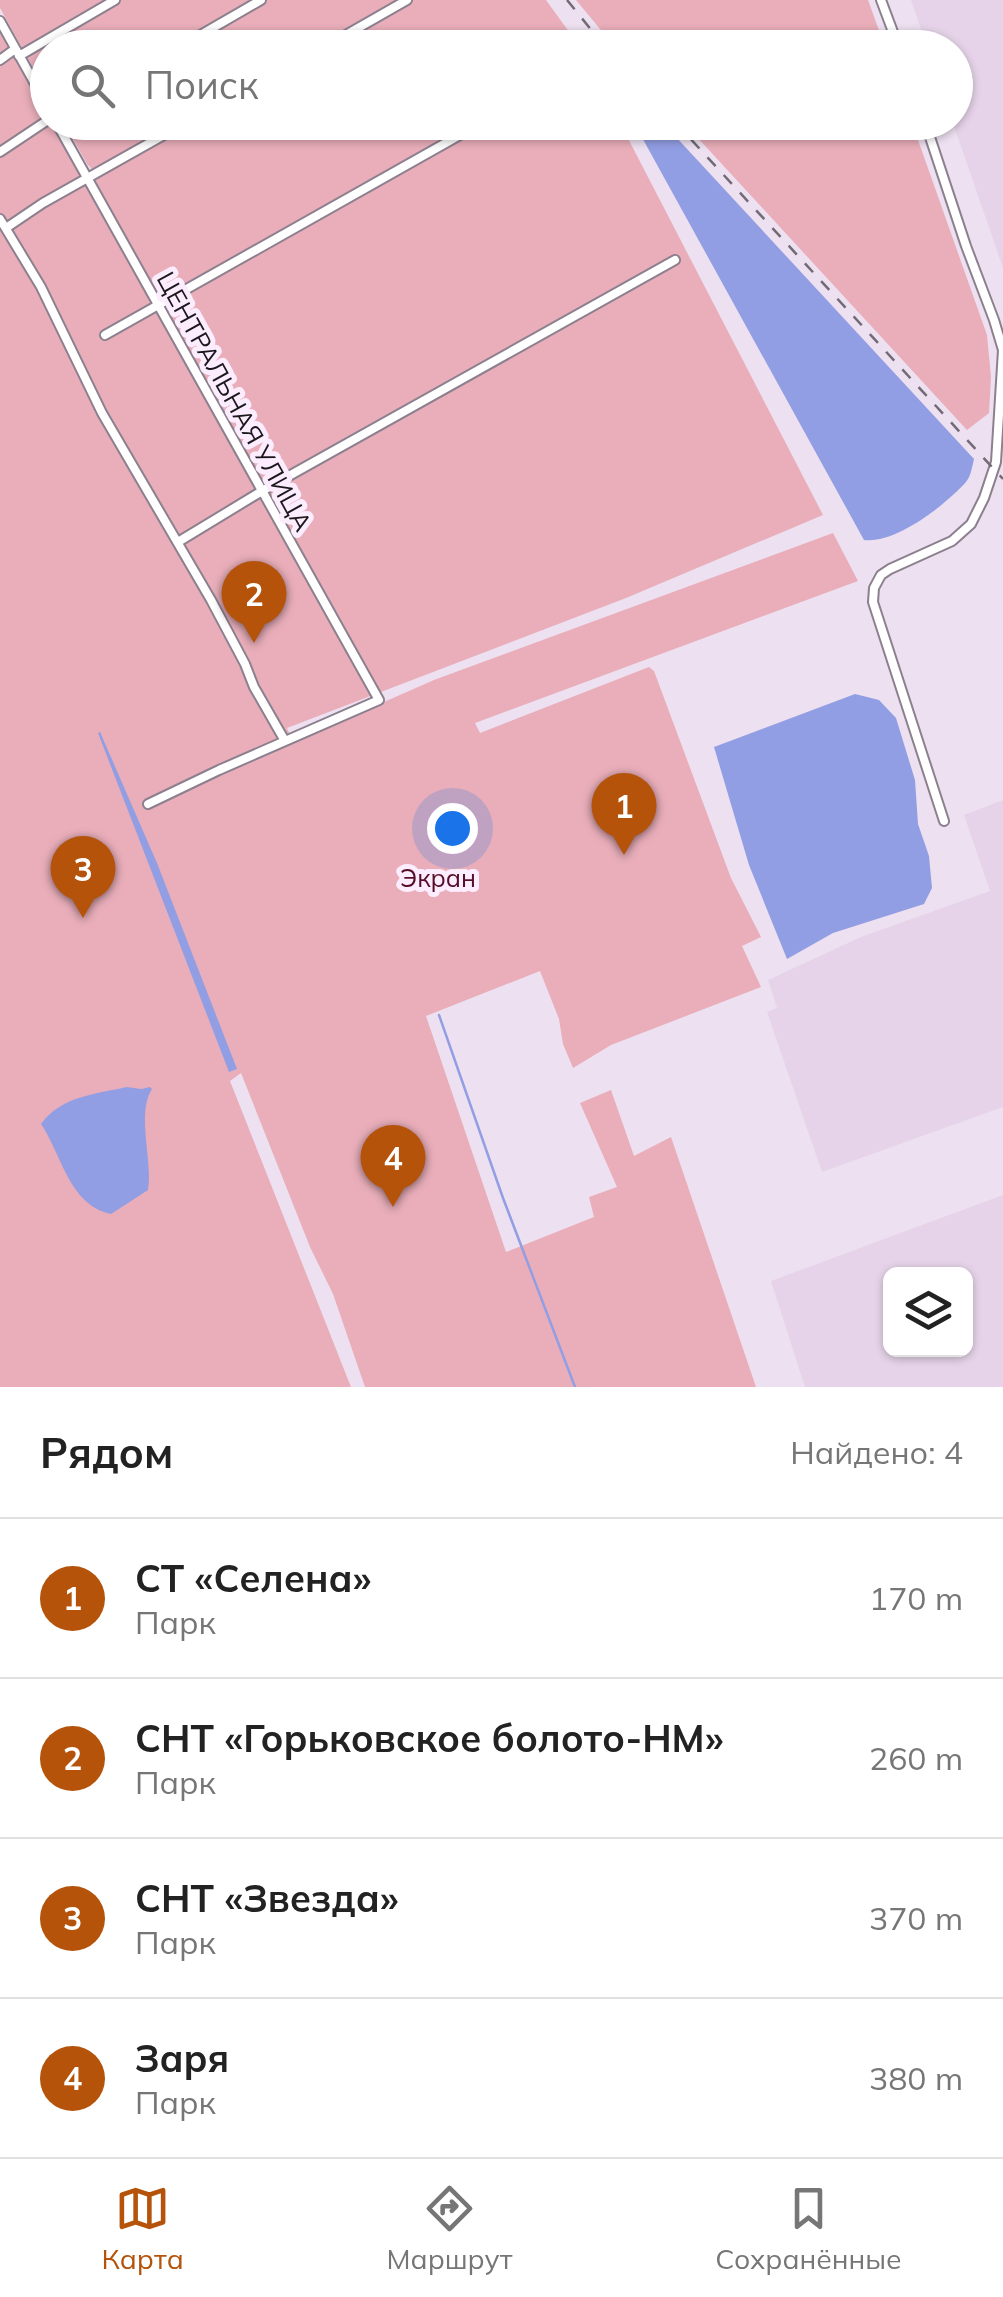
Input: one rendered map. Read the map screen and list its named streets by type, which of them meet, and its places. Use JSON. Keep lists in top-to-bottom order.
{
  "streets": {
    "street": ["ЦЕНТРАЛЬНАЯ УЛИЦА"]
  },
  "parks": ["Экран"],
  "page": {
    "search": "Поиск",
    "pins": [
      "2",
      "1",
      "3",
      "4"
    ],
    "heading": ["Рядом", "Найдено: 4"],
    "list": [
      {
        "mark": "1",
        "name": "СТ «Селена»",
        "note": "Парк",
        "value": "170 m"
      },
      {
        "mark": "2",
        "name": "СНТ «Горьковское болото-НМ»",
        "note": "Парк",
        "value": "260 m"
      },
      {
        "mark": "3",
        "name": "СНТ «Звезда»",
        "note": "Парк",
        "value": "370 m"
      },
      {
        "mark": "4",
        "name": "Заря",
        "note": "Парк",
        "value": "380 m"
      }
    ],
    "nav": ["Карта", "Маршрут", "Сохранённые"]
  }
}
